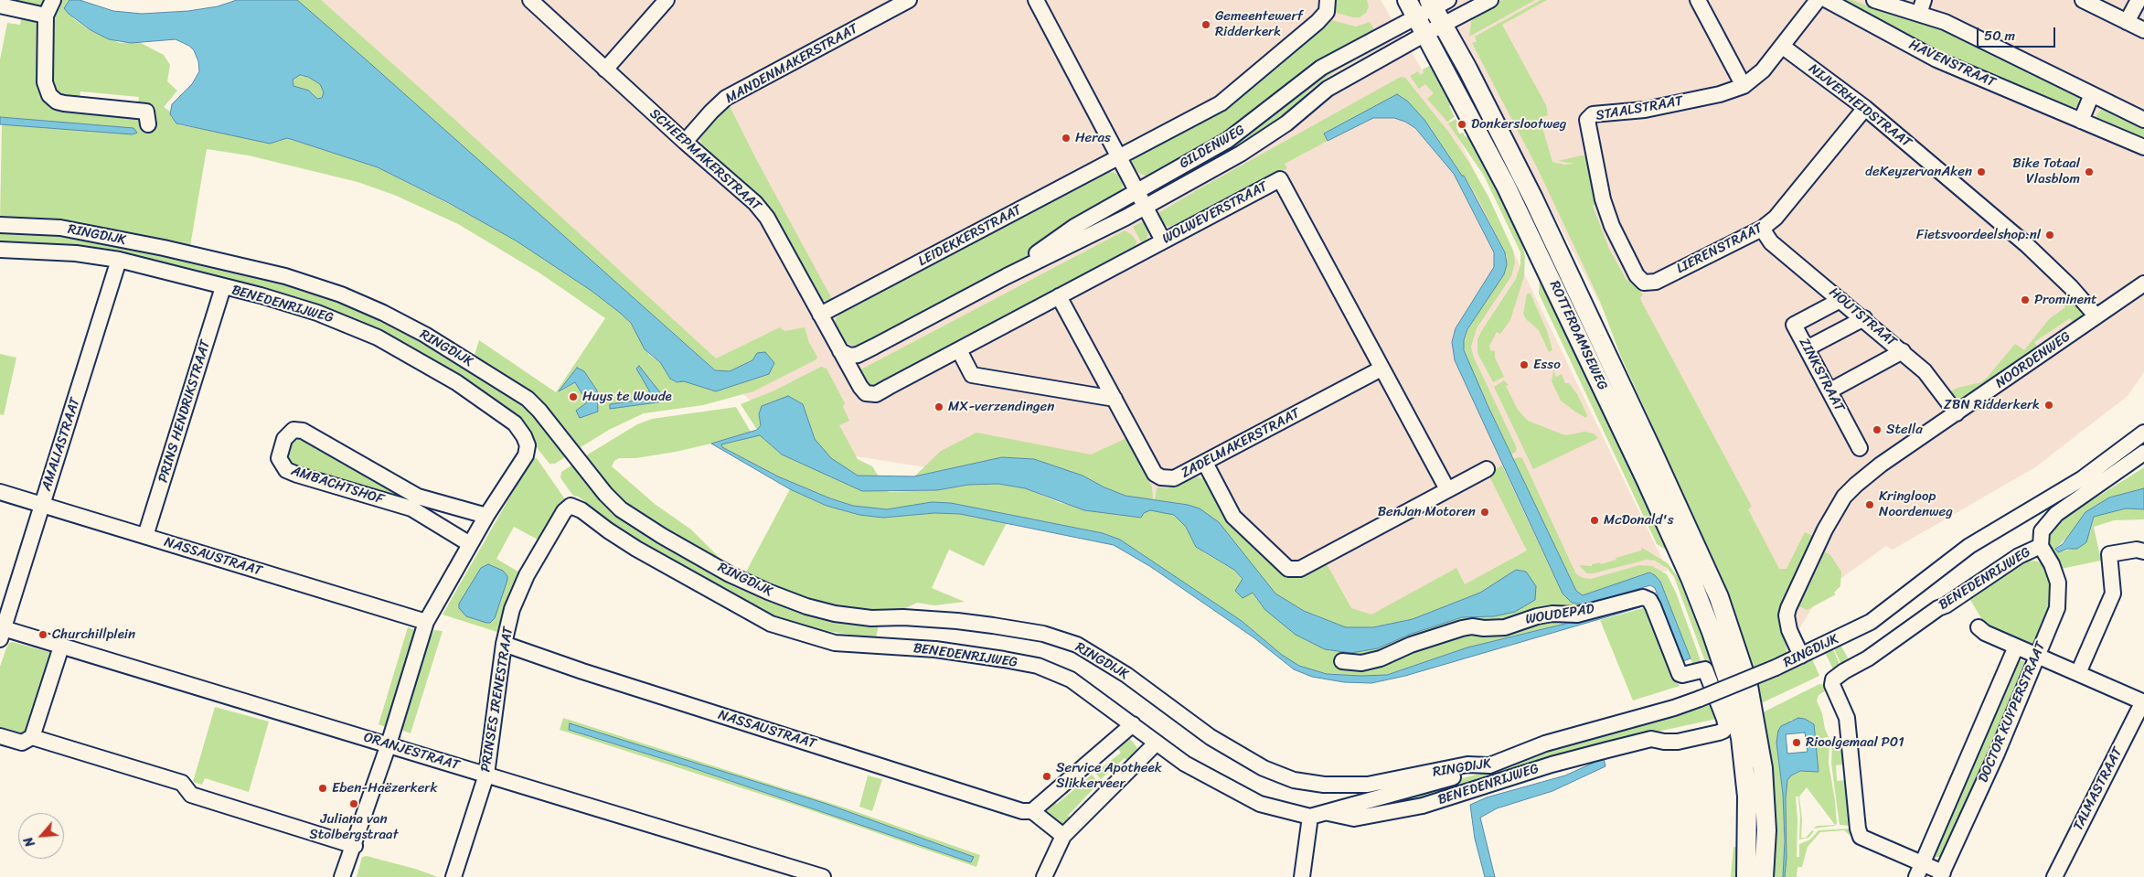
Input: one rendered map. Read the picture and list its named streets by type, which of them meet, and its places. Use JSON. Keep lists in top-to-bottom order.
{
  "streets": {
    "main road": ["ROTTERDAMSEWEG"],
    "street": [
      "MANDENMAKERSTRAAT",
      "HAVENSTRAAT",
      "NIJVERHEIDSTRAAT",
      "STAALSTRAAT",
      "GILDENWEG",
      "SCHEEPMAKERSTRAAT",
      "WOLWEVERSTRAAT",
      "RINGDIJK",
      "LEIDEKKERSTRAAT",
      "LIERENSTRAAT",
      "BENEDENRIJWEG",
      "HOUTSTRAAT",
      "NOORDENWEG",
      "ZINKSTRAAT",
      "PRINS HENDRIKSTRAAT",
      "ZADELMAKERSTRAAT",
      "AMALIASTRAAT",
      "AMBACHTSHOF",
      "NASSAUSTRAAT",
      "WOUDEPAD",
      "PRINSES IRENESTRAAT",
      "DOCTOR KUYPERSTRAAT",
      "ORANJESTRAAT",
      "TALMASTRAAT"
    ]
  },
  "crossings": [
    ["MANDENMAKERSTRAAT", "SCHEEPMAKERSTRAAT"],
    ["NIJVERHEIDSTRAAT", "STAALSTRAAT"],
    ["NIJVERHEIDSTRAAT", "LIERENSTRAAT"],
    ["NIJVERHEIDSTRAAT", "NOORDENWEG"],
    ["STAALSTRAAT", "LIERENSTRAAT"],
    ["GILDENWEG", "SCHEEPMAKERSTRAAT"],
    ["GILDENWEG", "WOLWEVERSTRAAT"],
    ["GILDENWEG", "ROTTERDAMSEWEG"],
    ["SCHEEPMAKERSTRAAT", "WOLWEVERSTRAAT"],
    ["SCHEEPMAKERSTRAAT", "LEIDEKKERSTRAAT"],
    ["WOLWEVERSTRAAT", "ZADELMAKERSTRAAT"],
    ["RINGDIJK", "BENEDENRIJWEG"],
    ["RINGDIJK", "NOORDENWEG"],
    ["LIERENSTRAAT", "HOUTSTRAAT"],
    ["BENEDENRIJWEG", "PRINS HENDRIKSTRAAT"],
    ["BENEDENRIJWEG", "AMALIASTRAAT"],
    ["BENEDENRIJWEG", "AMBACHTSHOF"],
    ["BENEDENRIJWEG", "WOUDEPAD"],
    ["BENEDENRIJWEG", "PRINSES IRENESTRAAT"],
    ["BENEDENRIJWEG", "DOCTOR KUYPERSTRAAT"],
    ["HOUTSTRAAT", "NOORDENWEG"],
    ["HOUTSTRAAT", "ZINKSTRAAT"],
    ["PRINS HENDRIKSTRAAT", "NASSAUSTRAAT"],
    ["AMALIASTRAAT", "NASSAUSTRAAT"],
    ["AMALIASTRAAT", "ORANJESTRAAT"],
    ["NASSAUSTRAAT", "PRINSES IRENESTRAAT"],
    ["PRINSES IRENESTRAAT", "ORANJESTRAAT"]
  ],
  "places": [
    "Gemeentewerf Ridderkerk",
    "Donkerslootweg",
    "Heras",
    "deKeyzervanAken",
    "Bike Totaal Vlasblom",
    "Fietsvoordeelshop.nl",
    "Prominent",
    "Esso",
    "Huys te Woude",
    "ZBN Ridderkerk",
    "MX-verzendingen",
    "Stella",
    "Kringloop Noordenweg",
    "BenJan Motoren",
    "McDonald's",
    "Churchillplein",
    "Rioolgemaal P01",
    "Service Apotheek Slikkerveer",
    "Eben-Haëzerkerk",
    "Juliana van Stolbergstraat"
  ],
  "scale_bar": "50 m",
  "north": "bottom left"
}
